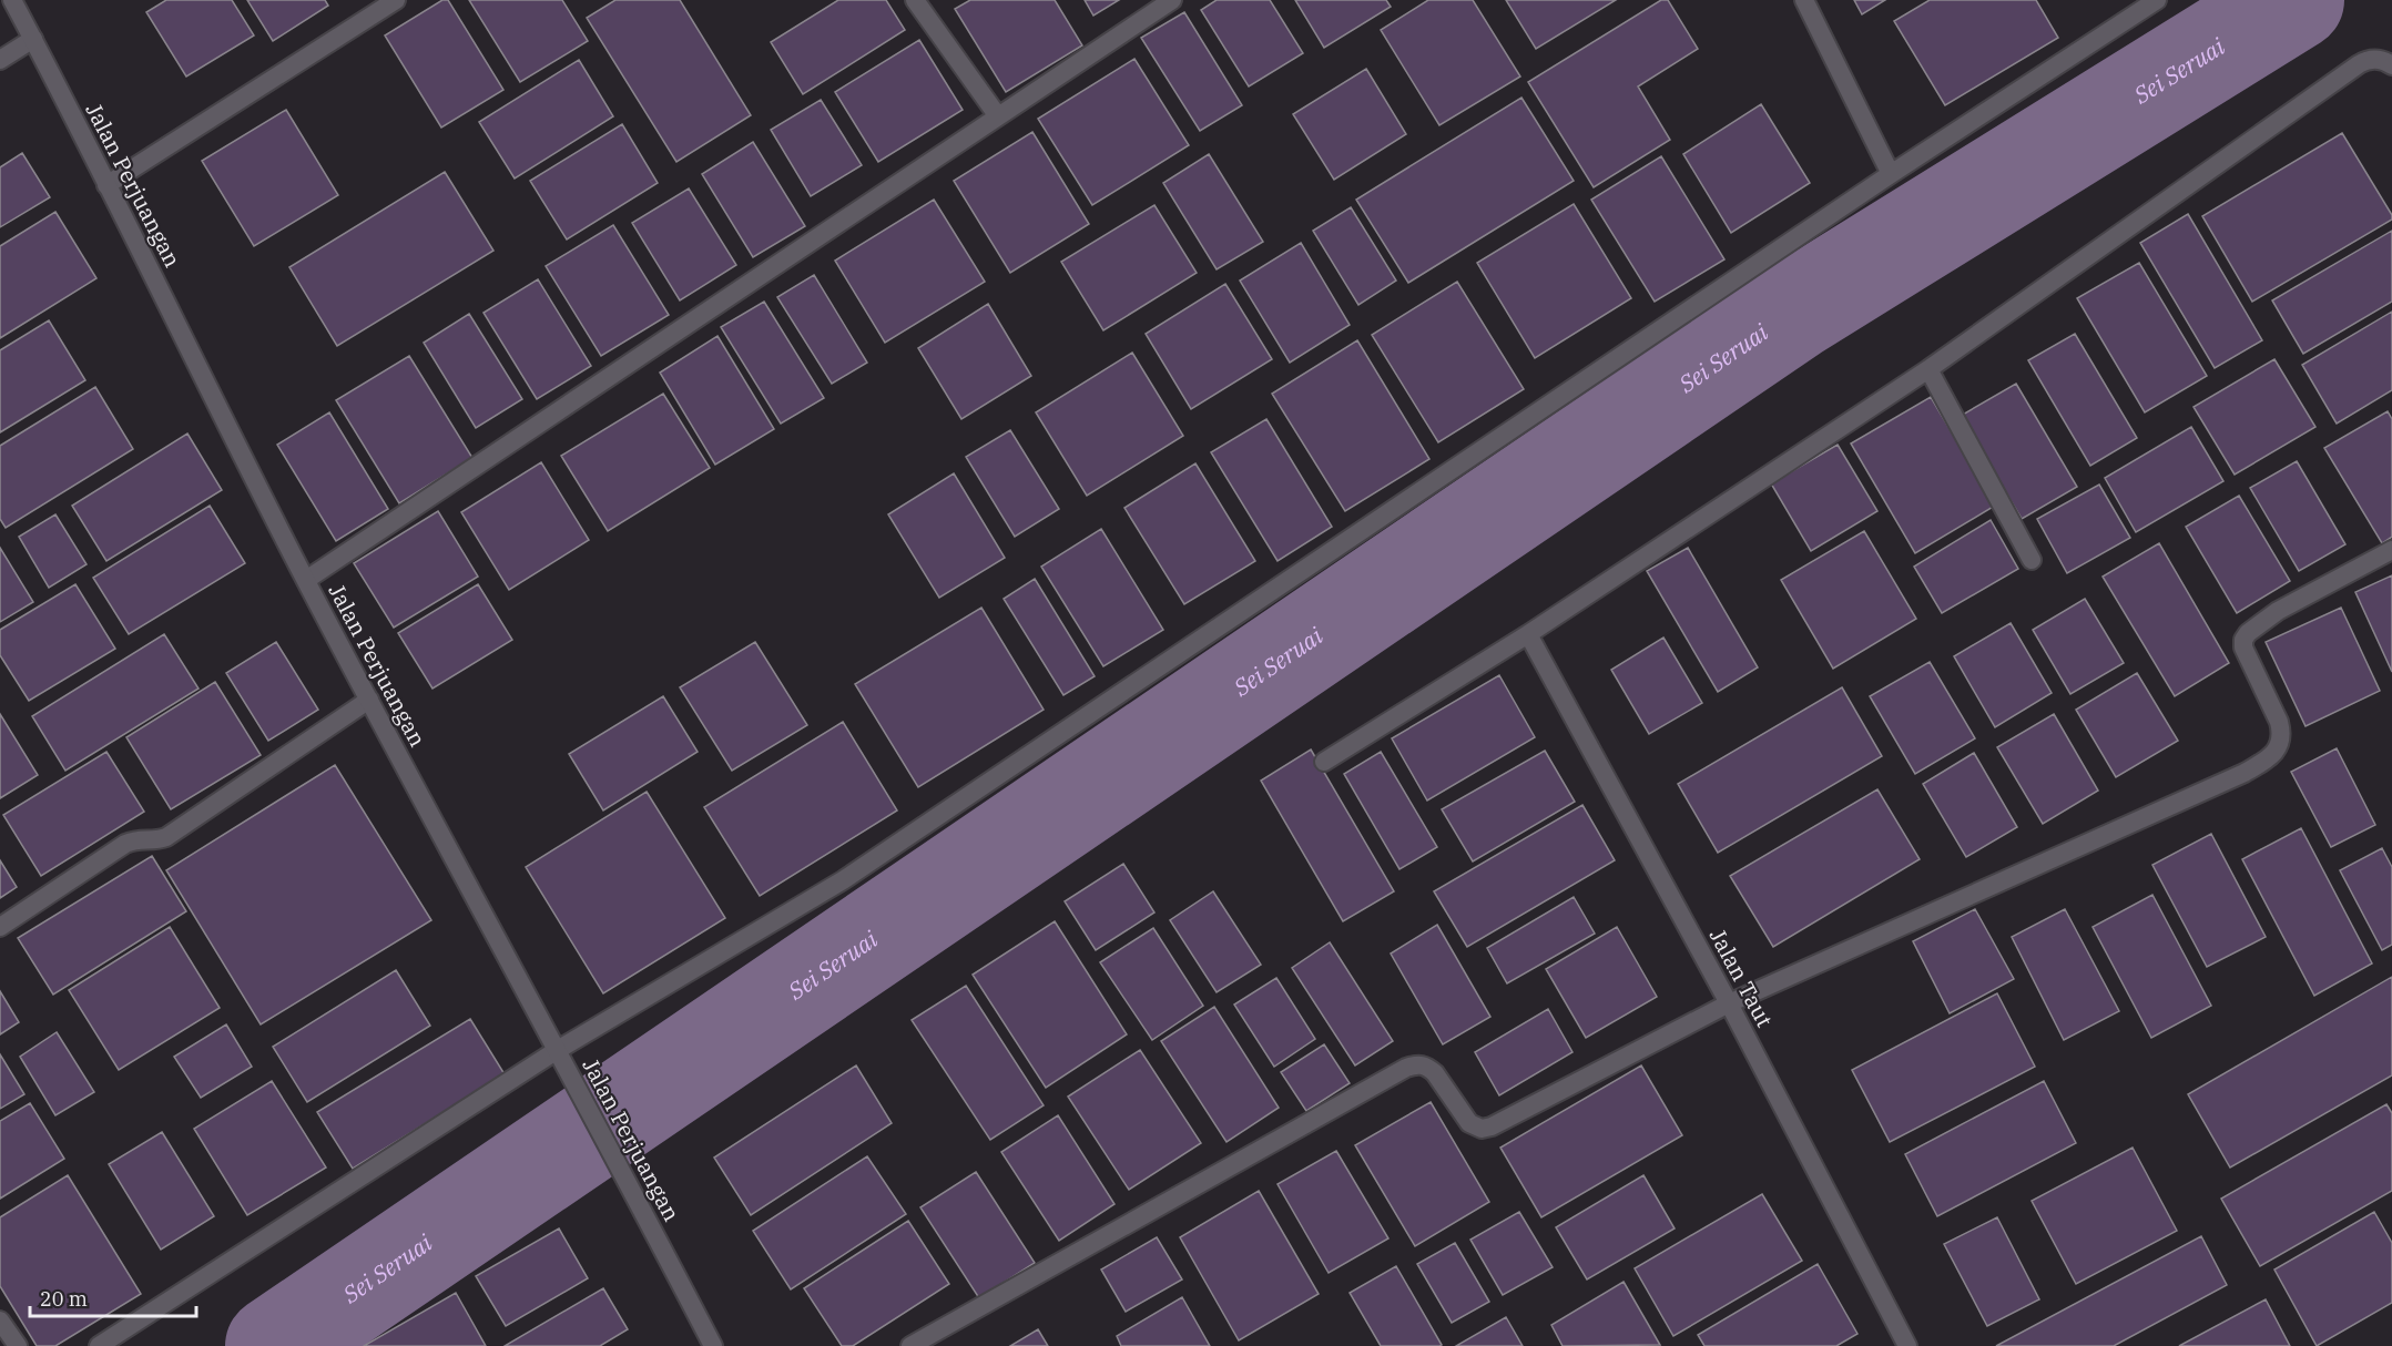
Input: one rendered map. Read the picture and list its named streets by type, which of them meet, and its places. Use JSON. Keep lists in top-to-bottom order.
{
  "streets": {
    "street": ["Jalan Perjuangan", "Jalan Taut"]
  },
  "water": ["Sei Seruai"],
  "scale_bar": "20 m"
}
